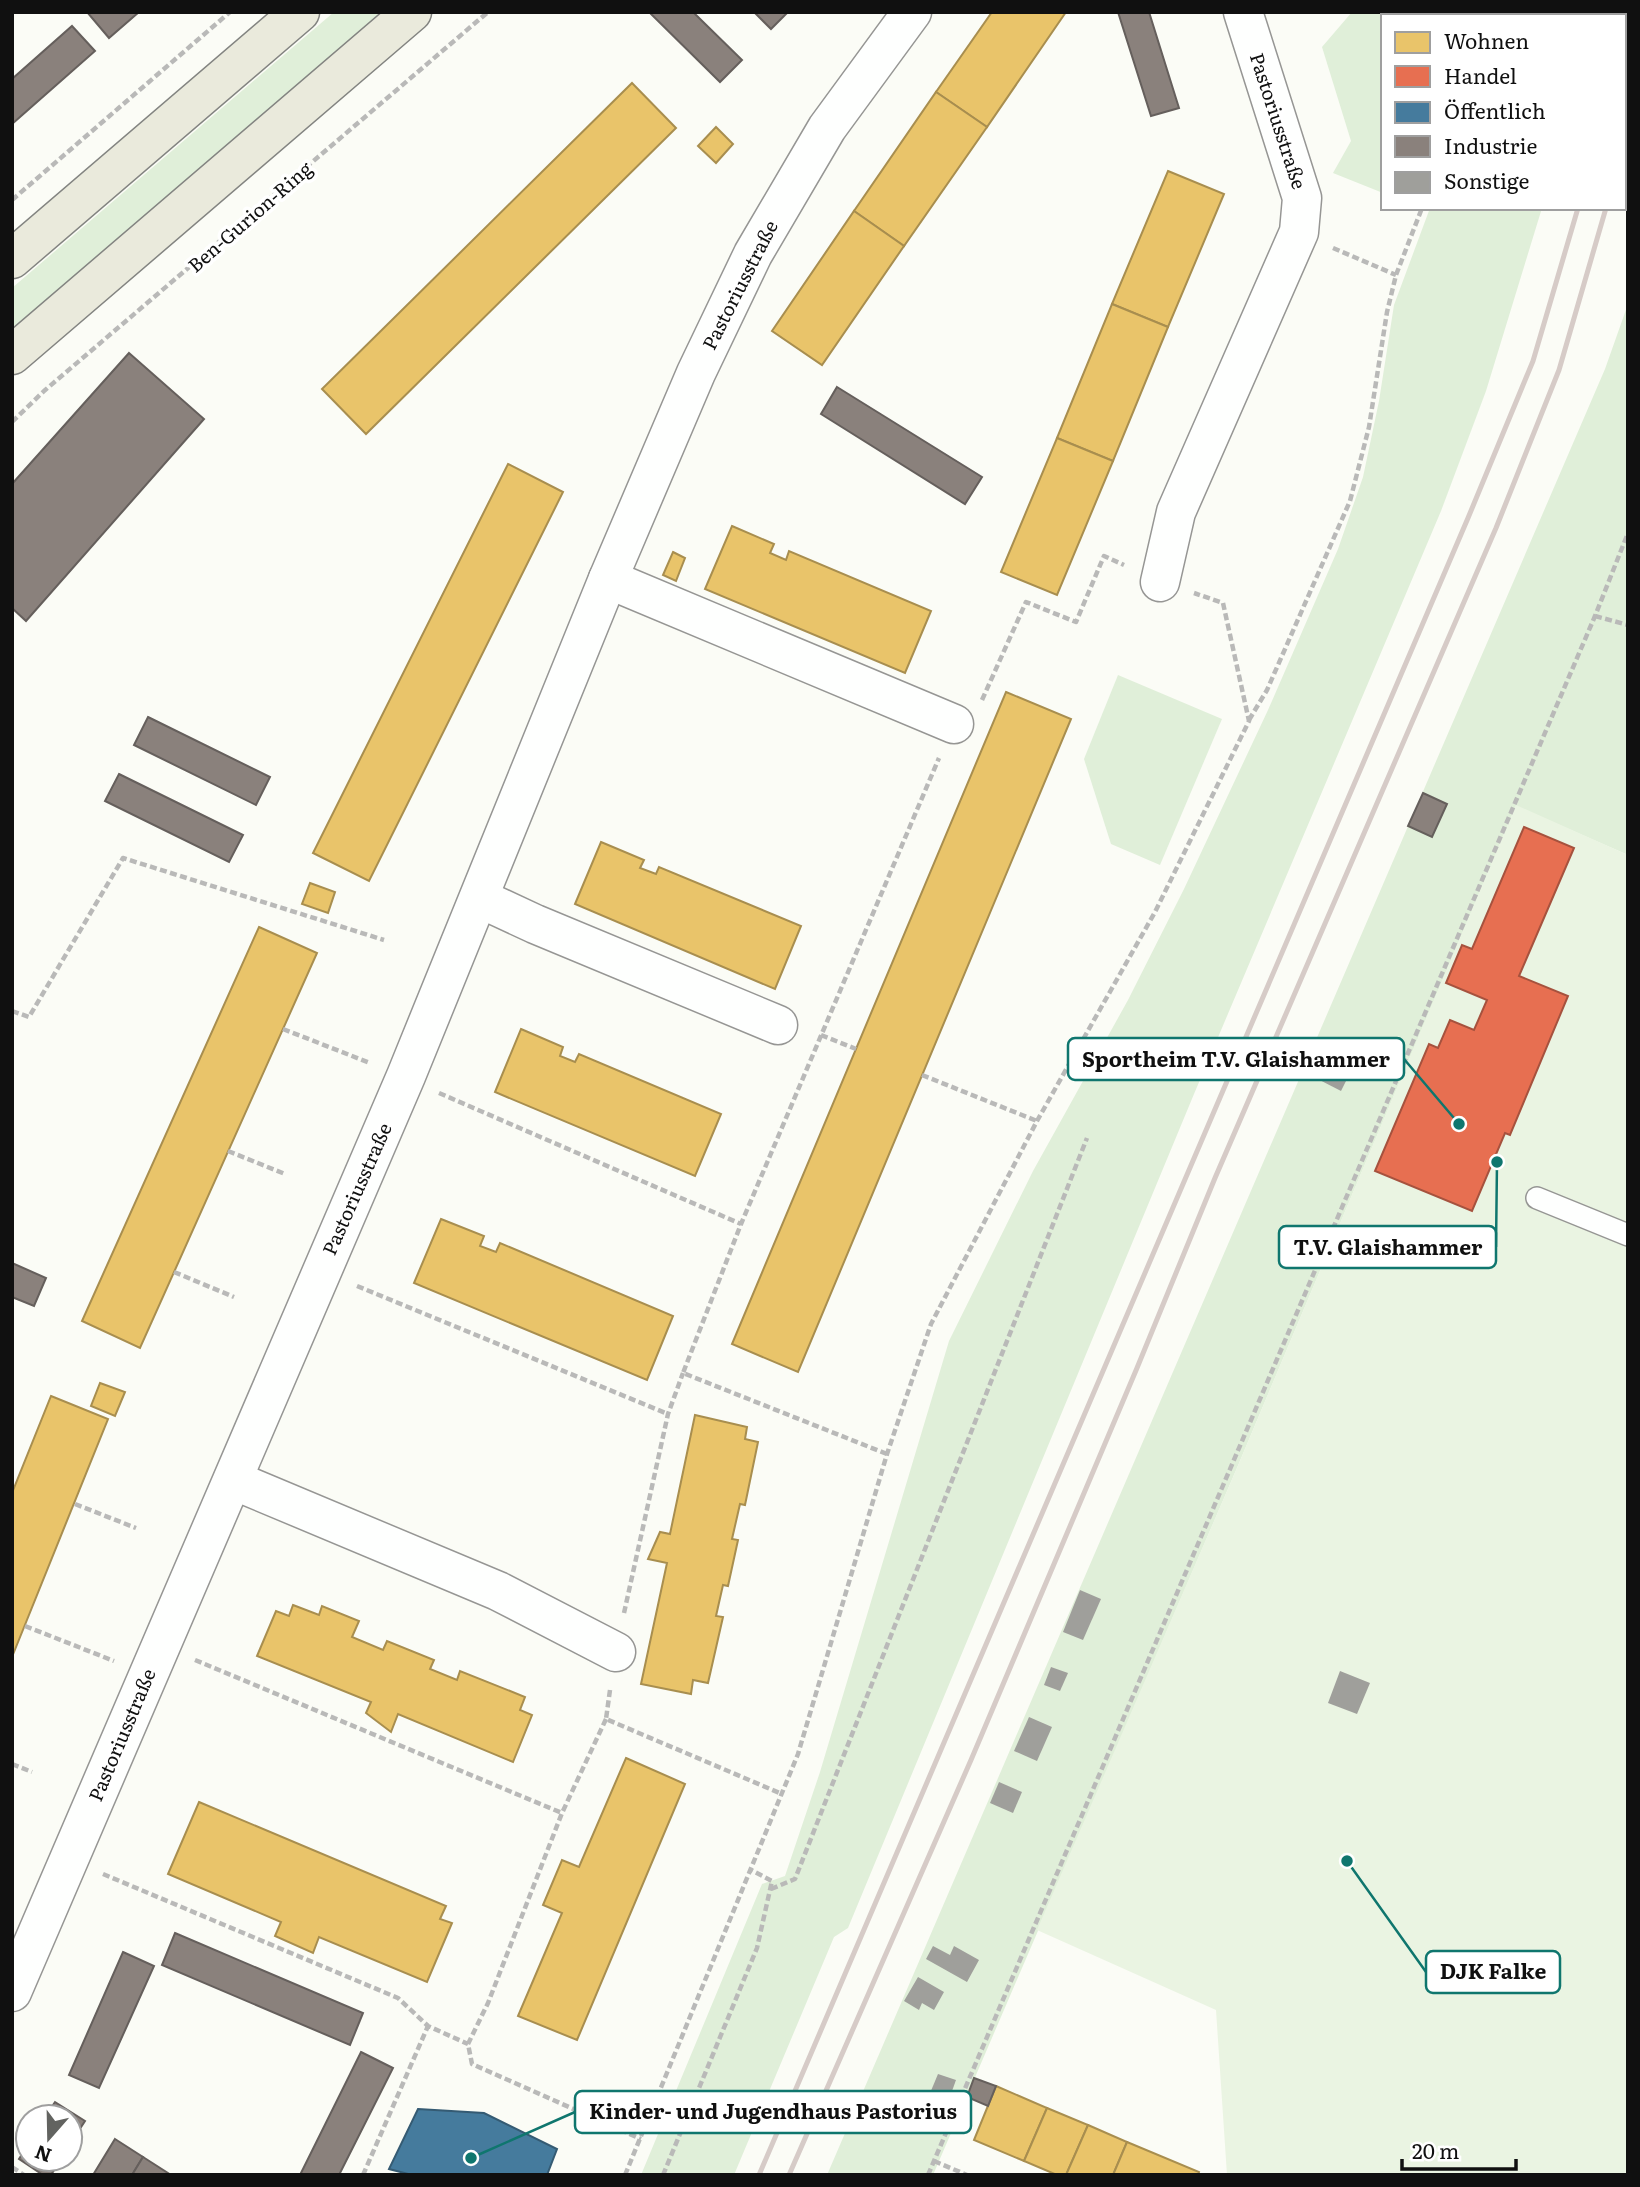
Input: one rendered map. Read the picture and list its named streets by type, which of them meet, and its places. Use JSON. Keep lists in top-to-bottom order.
{
  "streets": {
    "street": ["Pastoriusstraße"],
    "path": ["Ben-Gurion-Ring"]
  },
  "places": [
    "Sportheim T.V. Glaishammer",
    "T.V. Glaishammer",
    "DJK Falke",
    "Kinder- und Jugendhaus Pastorius"
  ],
  "legend": [
    "Wohnen",
    "Handel",
    "Öffentlich",
    "Industrie",
    "Sonstige"
  ],
  "scale_bar": "20 m",
  "north": "bottom"
}
